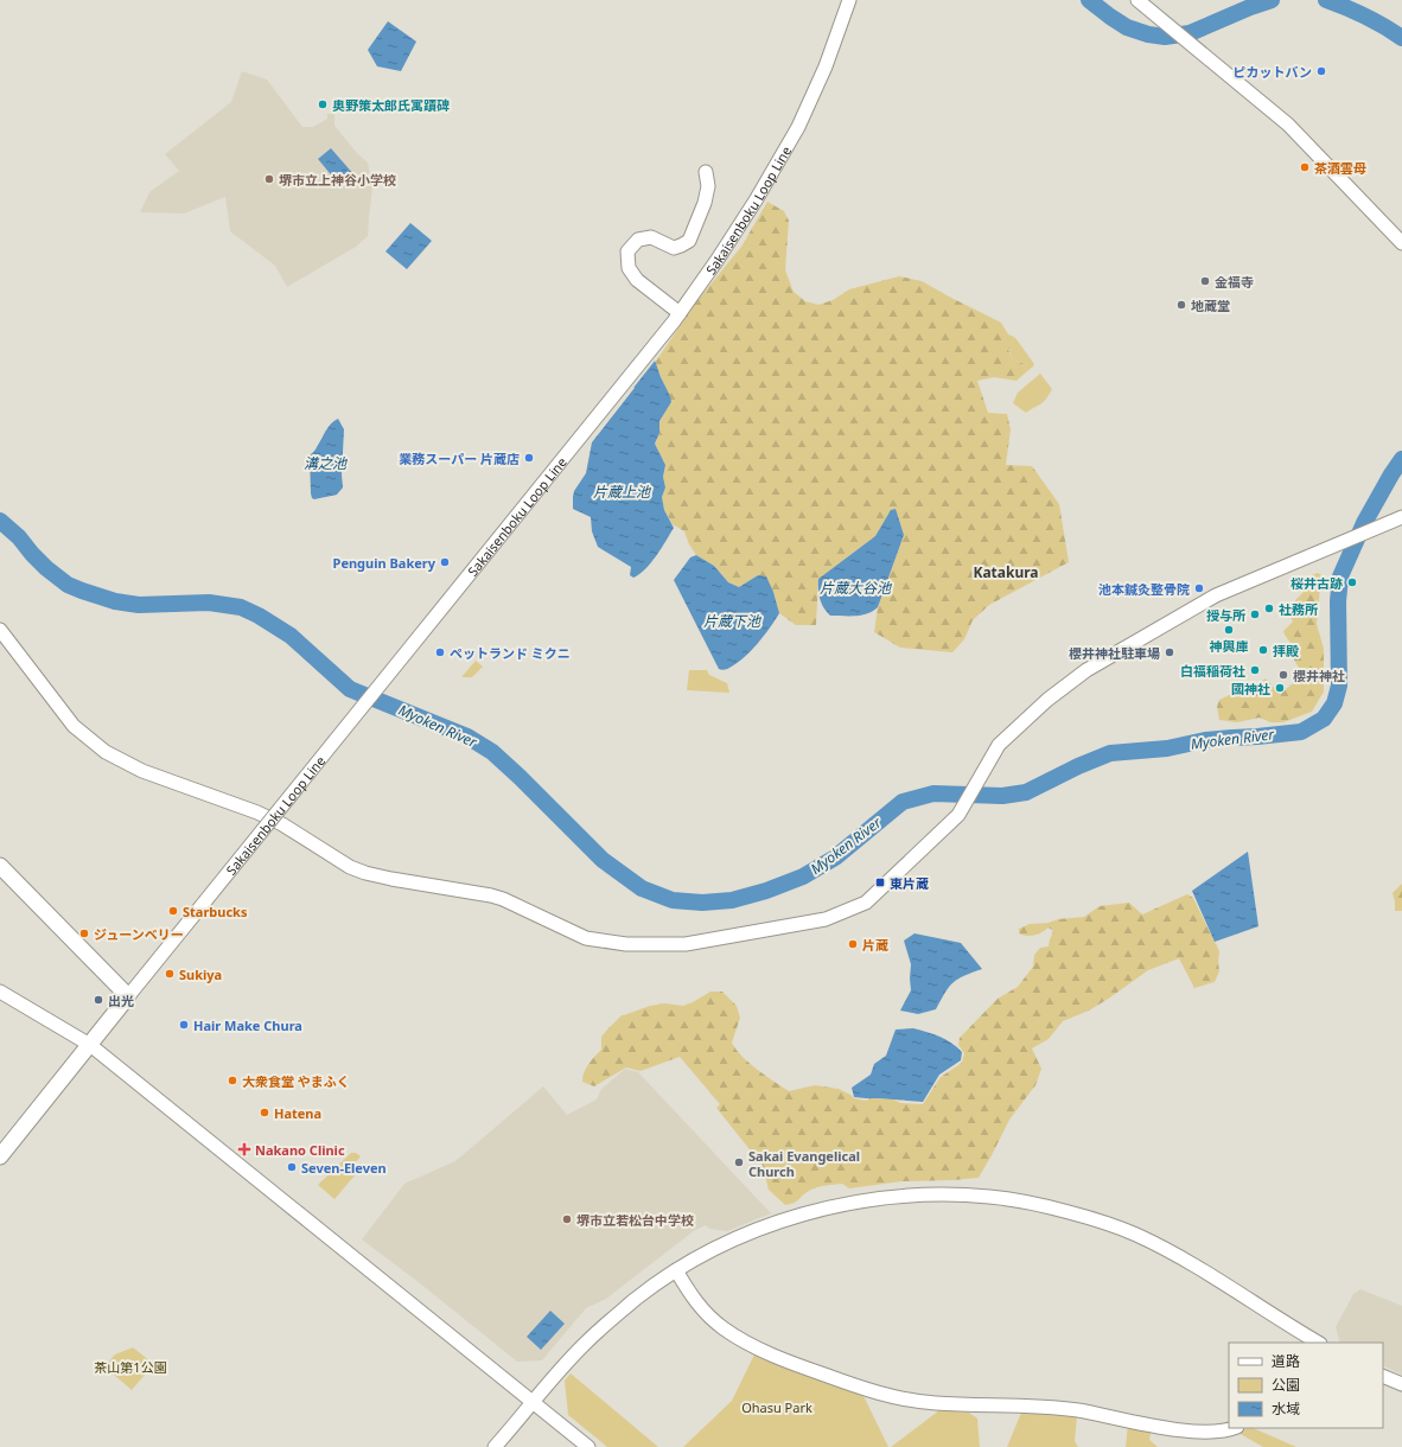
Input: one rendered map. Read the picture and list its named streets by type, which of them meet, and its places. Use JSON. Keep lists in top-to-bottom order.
{
  "streets": {
    "street": ["Sakaisenboku Loop Line"]
  },
  "districts": ["Katakura"],
  "water": [
    "溝之池",
    "片蔵上池",
    "片蔵大谷池",
    "片蔵下池",
    "Myoken River"
  ],
  "parks": ["茶山第1公園", "Ohasu Park"],
  "places": {
    "other": [
      "ピカットバン",
      "奥野策太郎氏寓蹟碑",
      "茶酒雲母",
      "堺市立上神谷小学校",
      "金福寺",
      "地蔵堂",
      "業務スーパー 片蔵店",
      "Penguin Bakery",
      "桜井古跡",
      "池本鍼灸整骨院",
      "社務所",
      "授与所",
      "神輿庫",
      "拝殿",
      "ペットランド ミクニ",
      "櫻井神社駐車場",
      "白福稲荷社",
      "櫻井神社",
      "國神社",
      "Starbucks",
      "ジューンベリー",
      "片蔵",
      "Sukiya",
      "出光",
      "Hair Make Chura",
      "大衆食堂 やまふく",
      "Hatena",
      "Sakai Evangelical Church",
      "Seven-Eleven",
      "堺市立若松台中学校"
    ],
    "transit": ["東片蔵"],
    "health": ["Nakano Clinic"]
  },
  "legend": ["道路", "公園", "水域"]
}
